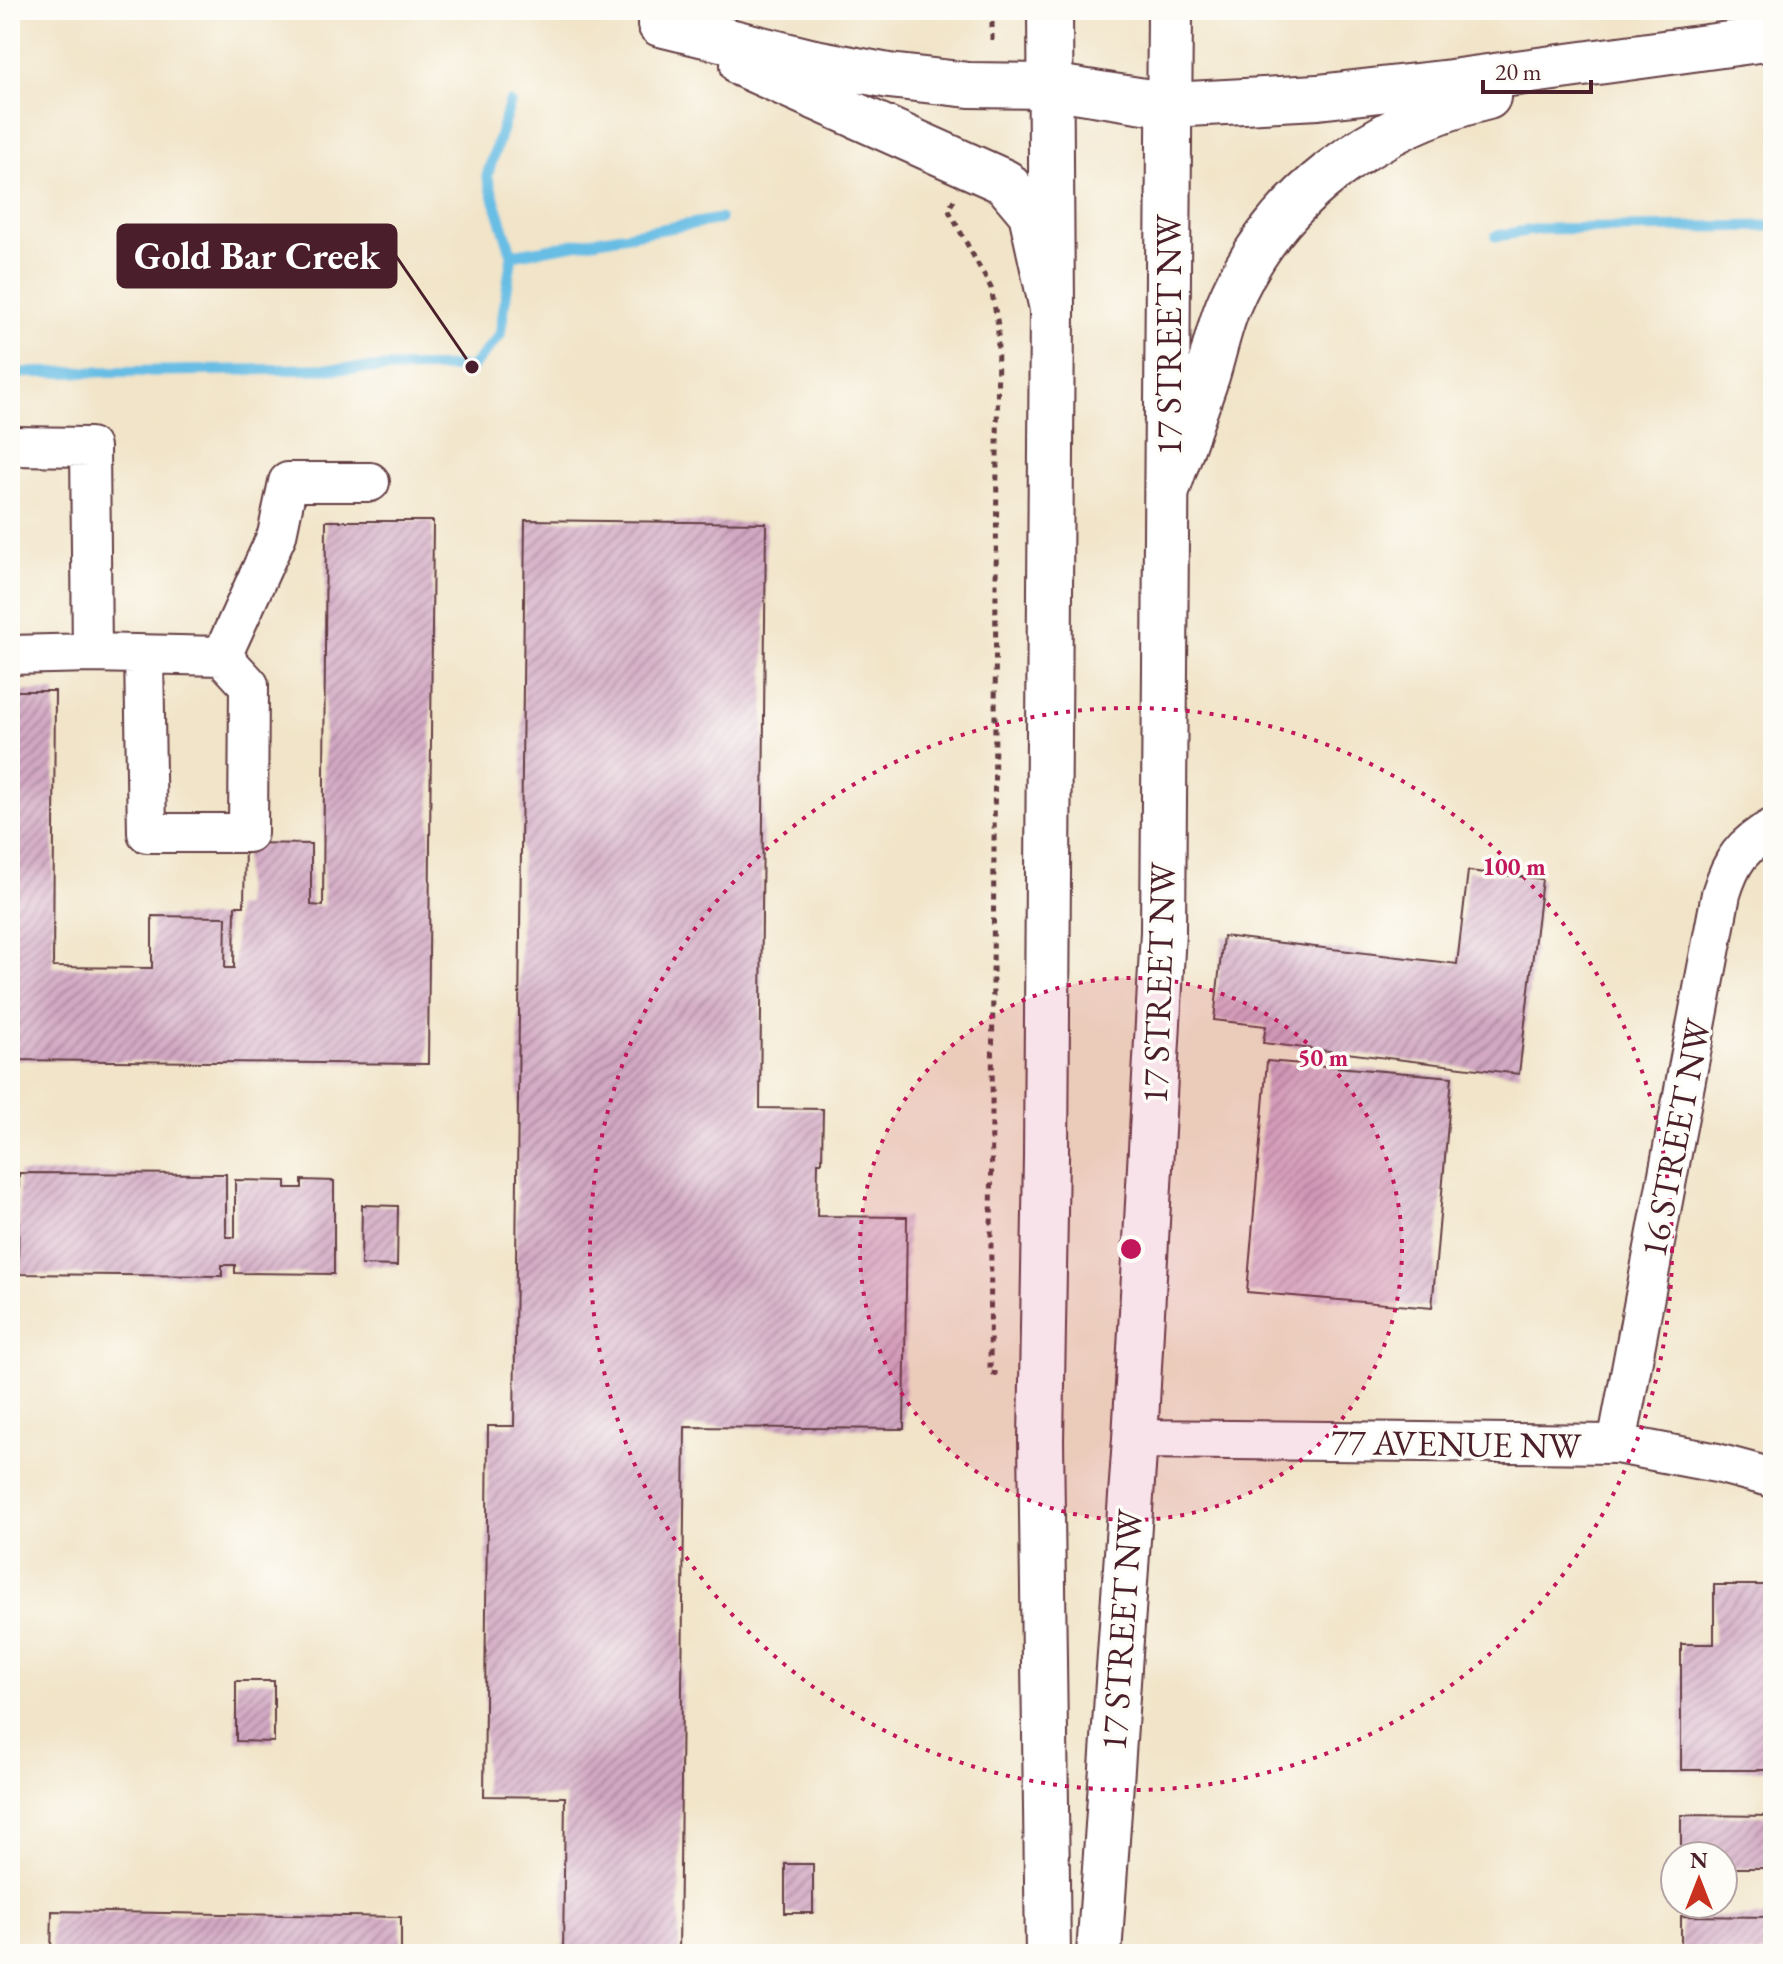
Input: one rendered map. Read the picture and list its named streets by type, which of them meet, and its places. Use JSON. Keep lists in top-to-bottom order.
{
  "streets": {
    "main road": ["17 STREET NW"],
    "street": ["16 STREET NW", "77 AVENUE NW"]
  },
  "crossings": [
    ["17 STREET NW", "77 AVENUE NW"],
    ["16 STREET NW", "77 AVENUE NW"]
  ],
  "places": ["Gold Bar Creek"],
  "scale_bar": "20 m",
  "north": "top",
  "rings": ["100 m", "50 m"]
}
